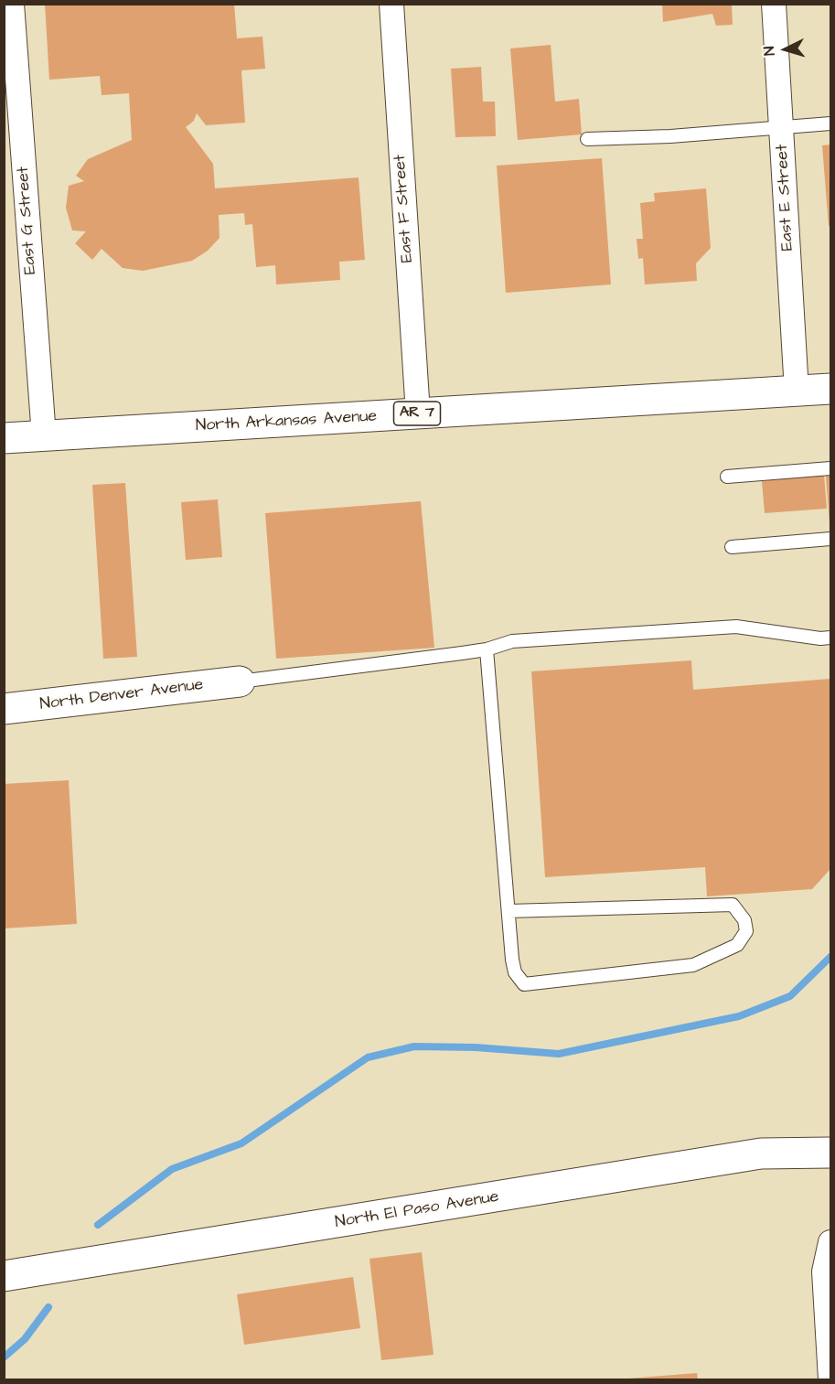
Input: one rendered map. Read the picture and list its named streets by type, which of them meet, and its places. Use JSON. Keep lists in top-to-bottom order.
{
  "streets": {
    "main road": [
      "AR 7",
      "North Arkansas Avenue",
      "North Denver Avenue",
      "North El Paso Avenue"
    ],
    "street": ["East E Street", "East F Street", "East G Street"]
  },
  "crossings": [
    ["East E Street", "North Arkansas Avenue"],
    ["East F Street", "North Arkansas Avenue"],
    ["East G Street", "North Arkansas Avenue"]
  ],
  "north": "left"
}
